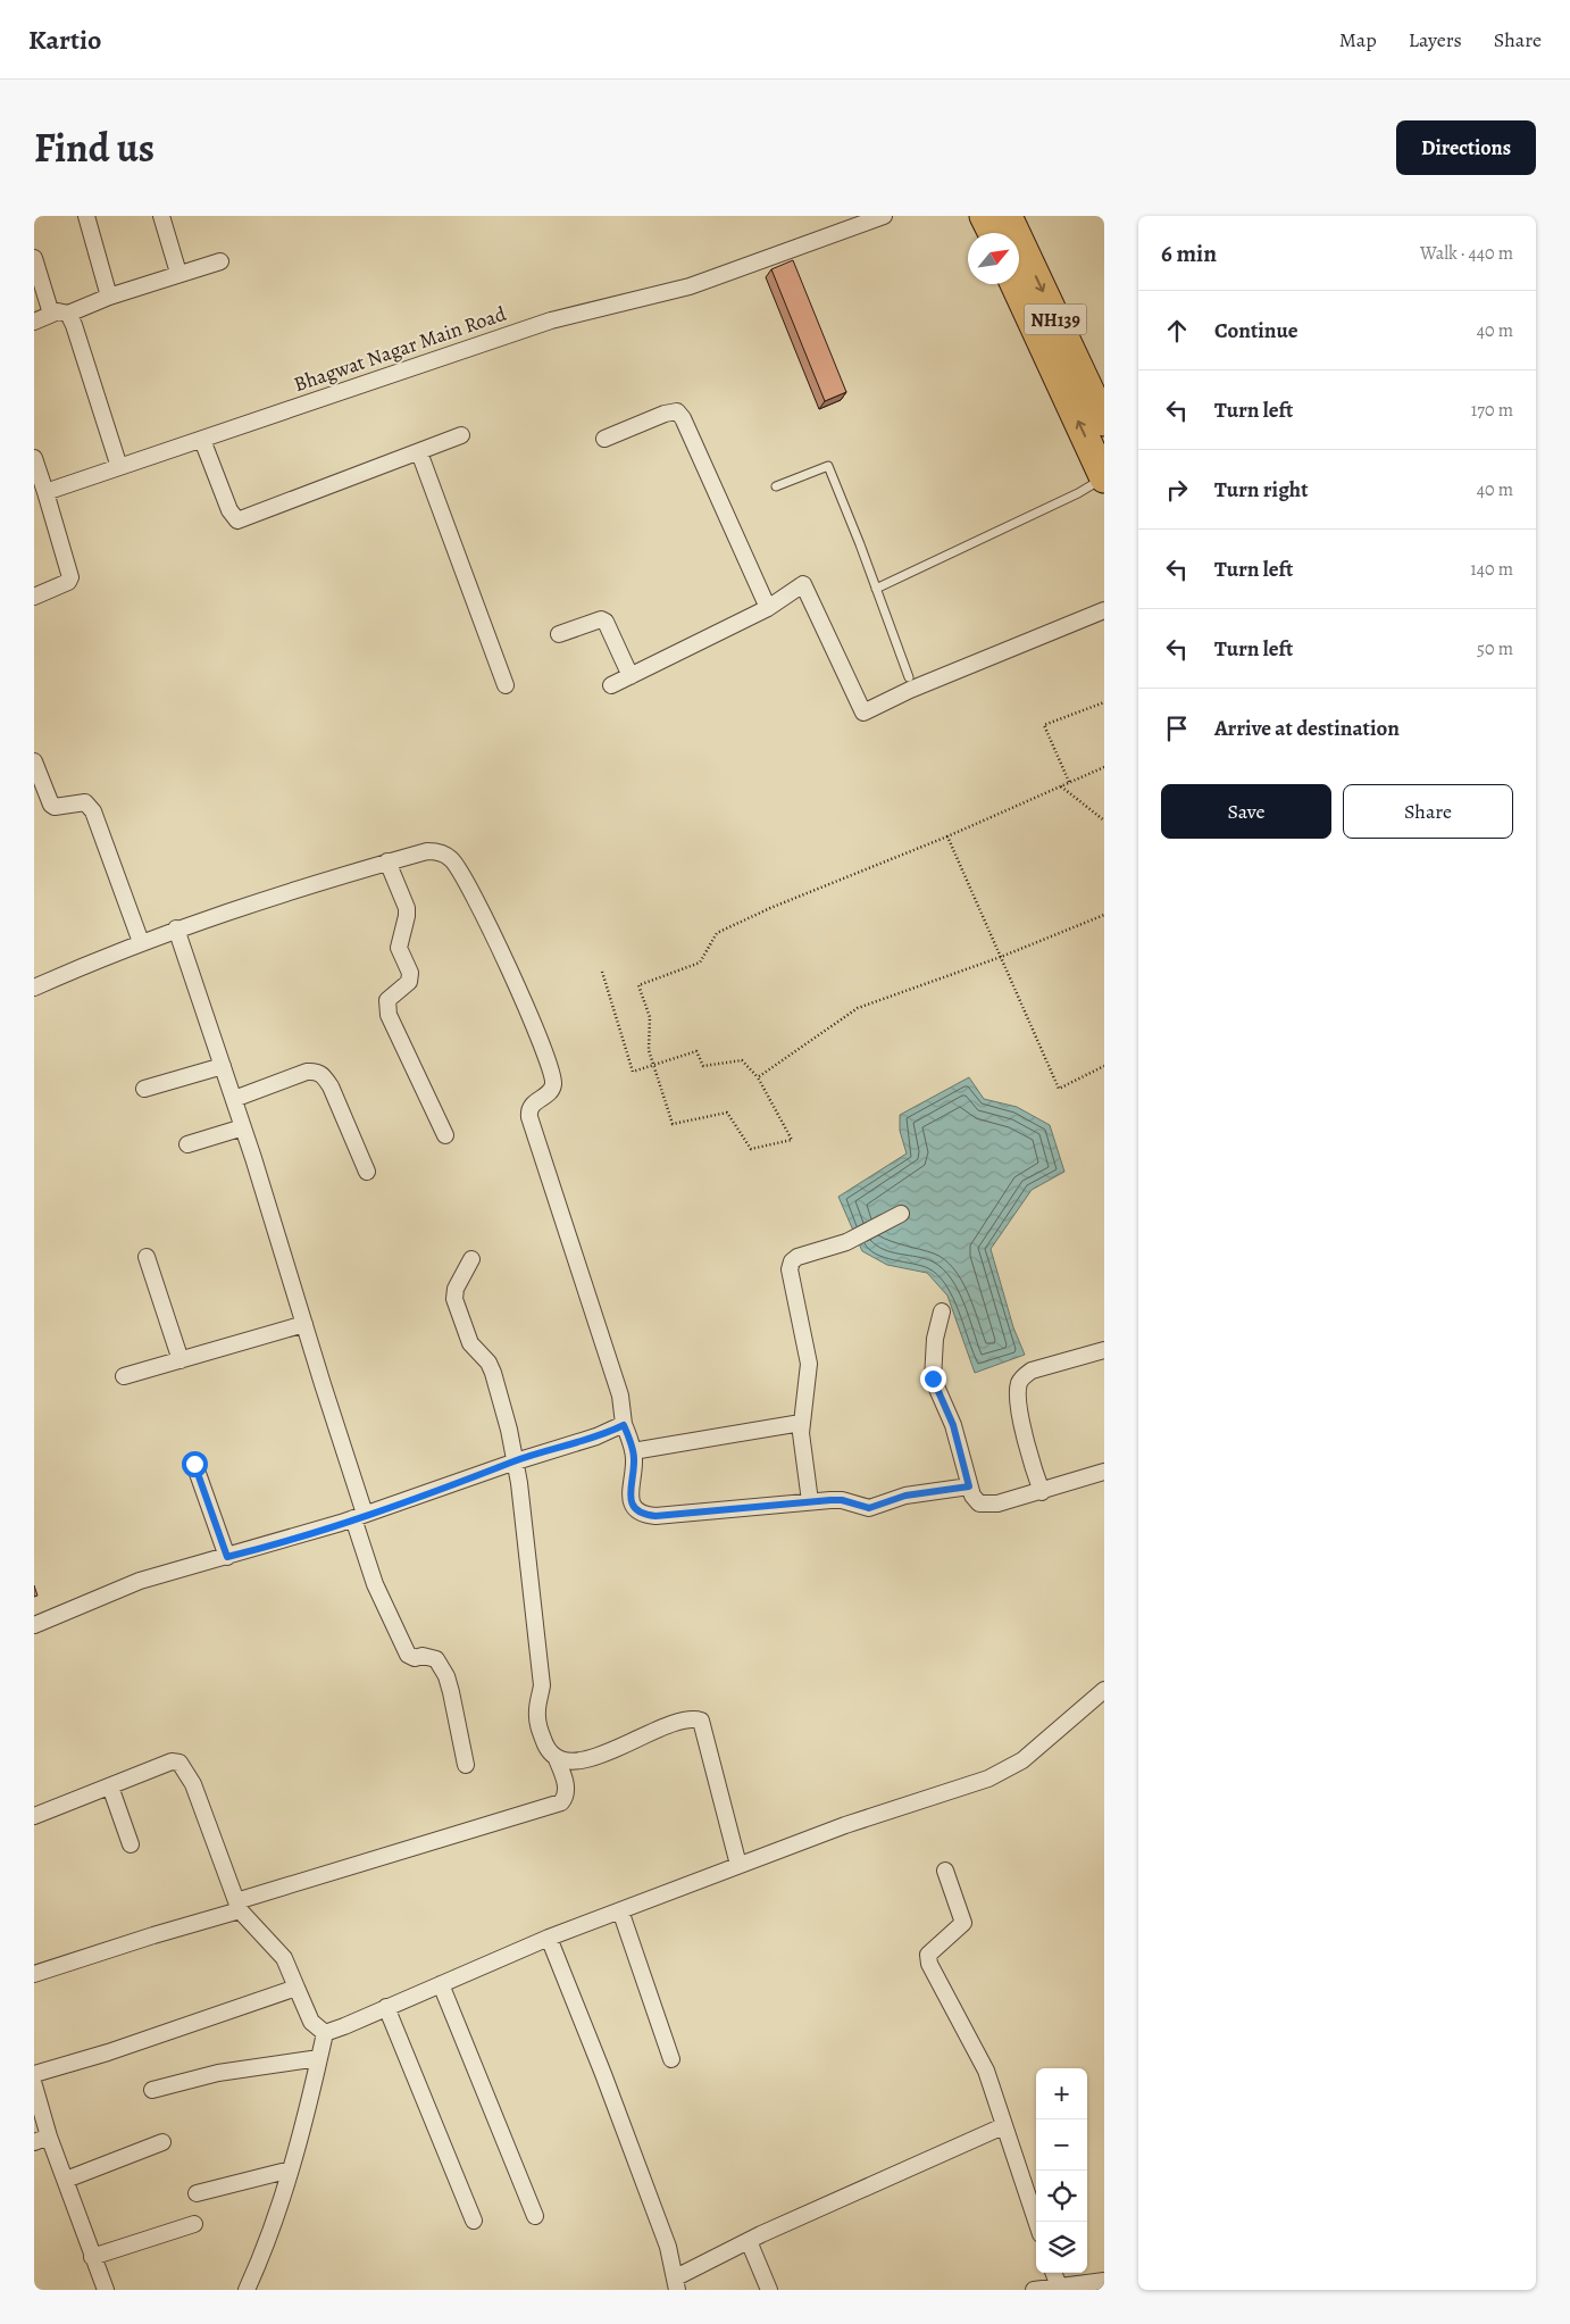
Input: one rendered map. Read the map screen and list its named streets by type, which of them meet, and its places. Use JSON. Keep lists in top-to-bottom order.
{
  "streets": {
    "highway": ["NH139"],
    "street": ["Bhagwat Nagar Main Road"]
  },
  "north": "top right",
  "page": {
    "header": "Kartio",
    "nav": ["Map", "Layers", "Share"],
    "title": "Find us",
    "buttons": [
      "Directions",
      ["Save", "Share"]
    ],
    "heading": ["6 min", "Walk · 440 m"],
    "list": [
      ["Continue", "40 m"],
      ["Turn left", "170 m"],
      ["Turn right", "40 m"],
      ["Turn left", "140 m"],
      ["Turn left", "50 m"],
      "Arrive at destination"
    ],
    "map_buttons": ["+", "−"]
  }
}
